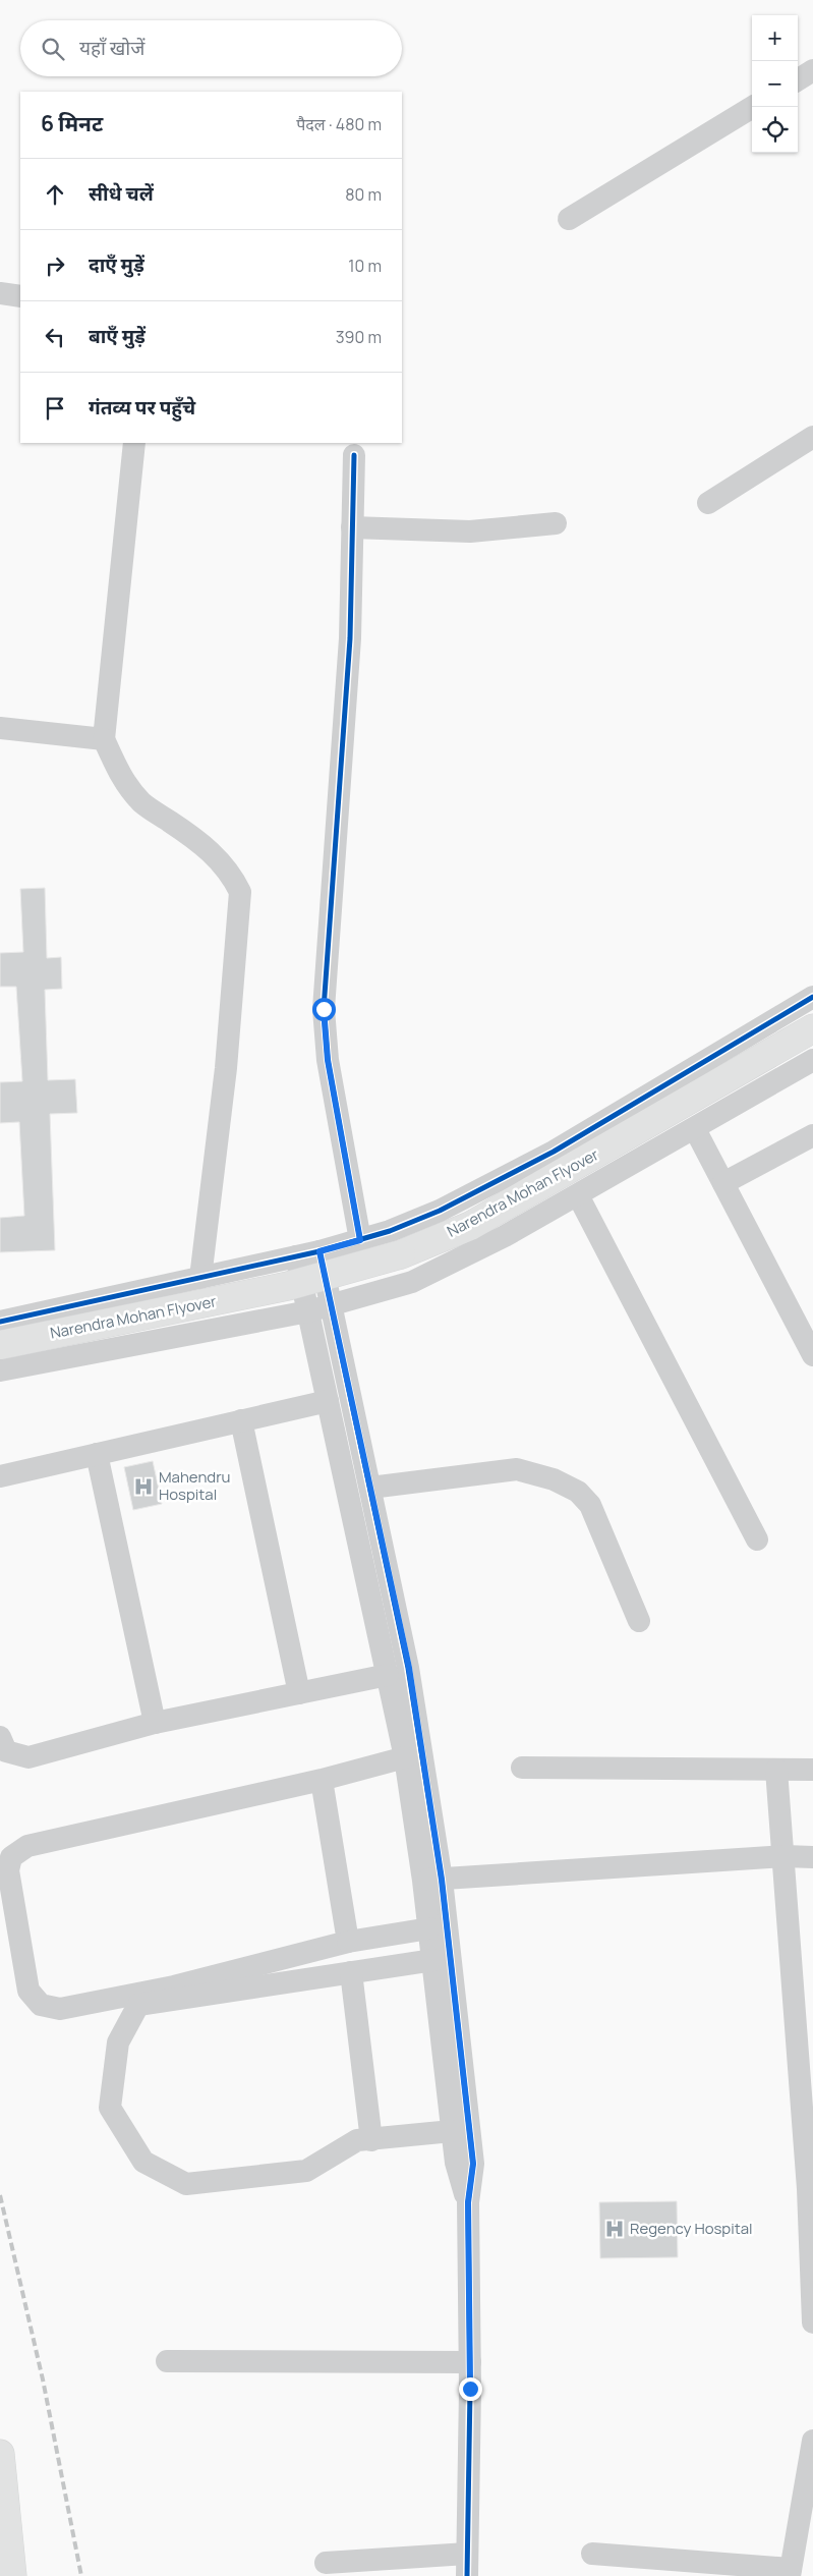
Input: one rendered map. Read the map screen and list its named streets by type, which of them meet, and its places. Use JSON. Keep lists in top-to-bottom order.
{
  "streets": {
    "main road": ["Narendra Mohan Flyover"]
  },
  "places": {
    "hospital": ["Mahendru Hospital", "Regency Hospital"]
  },
  "page": {
    "map_buttons": ["+", "−"],
    "search": "यहाँ खोजें",
    "heading": ["6 मिनट", "पैदल · 480 m"],
    "list": [
      ["सीधे चलें", "80 m"],
      ["दाएँ मुड़ें", "10 m"],
      ["बाएँ मुड़ें", "390 m"],
      "गंतव्य पर पहुँचे"
    ]
  }
}
